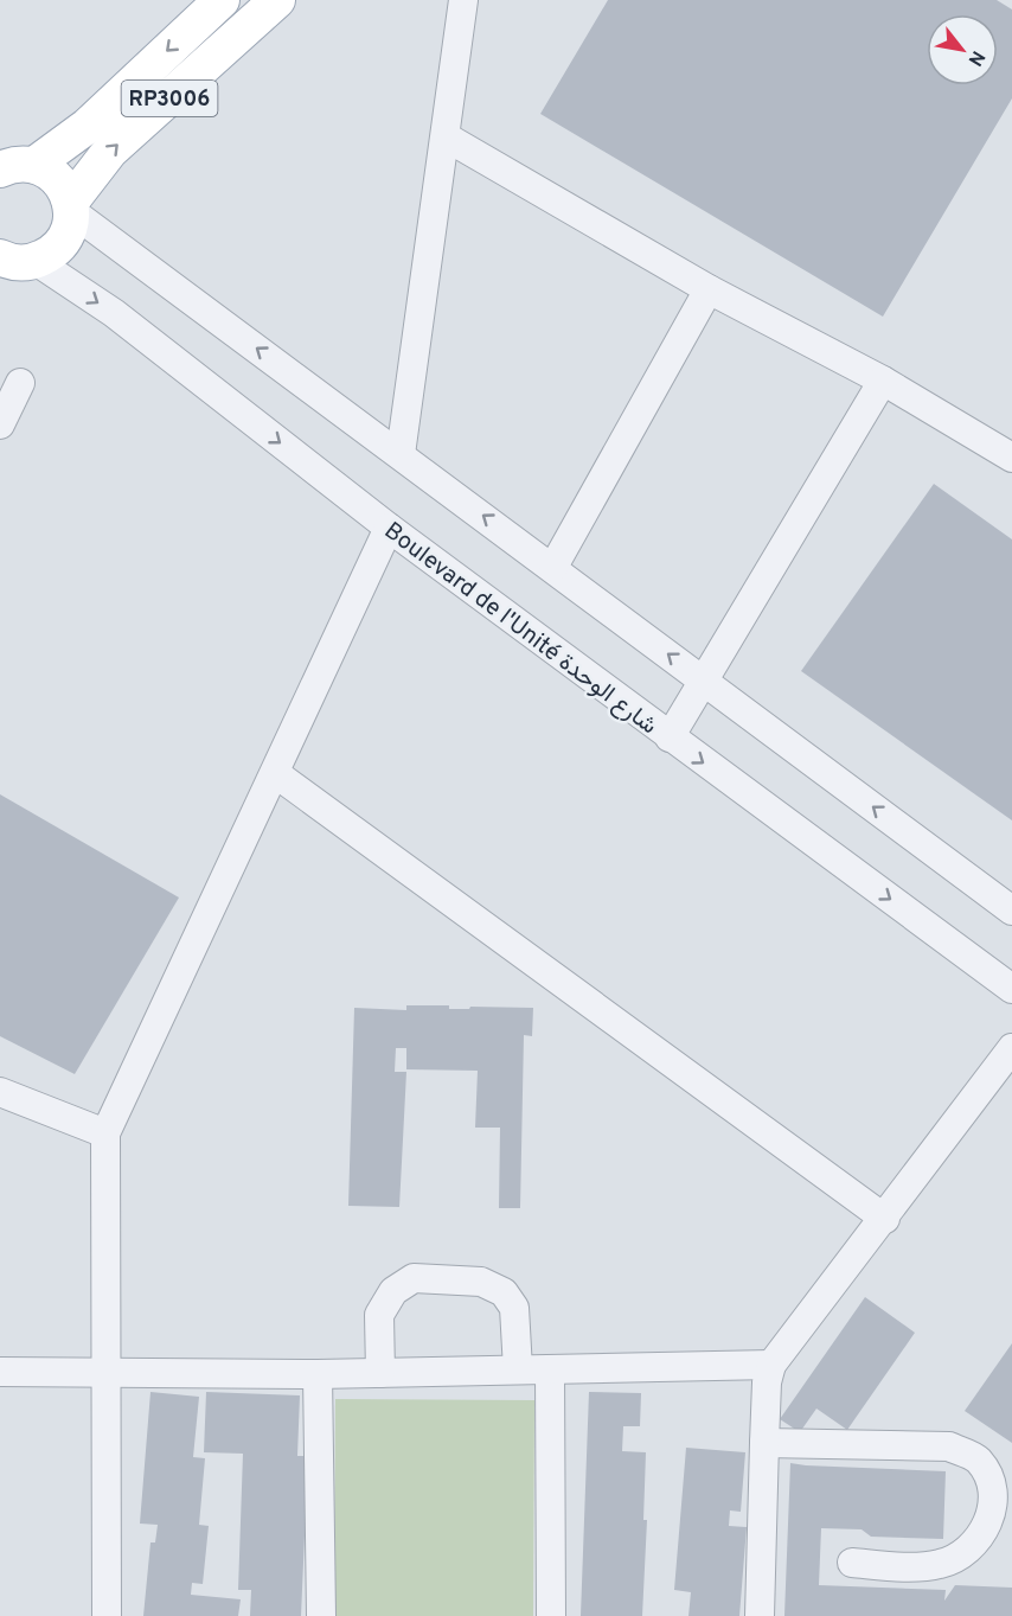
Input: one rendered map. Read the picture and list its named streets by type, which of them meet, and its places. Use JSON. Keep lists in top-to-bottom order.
{
  "streets": {
    "main road": ["RP3006"],
    "street": ["Boulevard de l'Unité شارع الوحدة"]
  },
  "crossings": [
    ["RP3006", "Boulevard de l'Unité شارع الوحدة"]
  ],
  "north": "bottom right"
}
